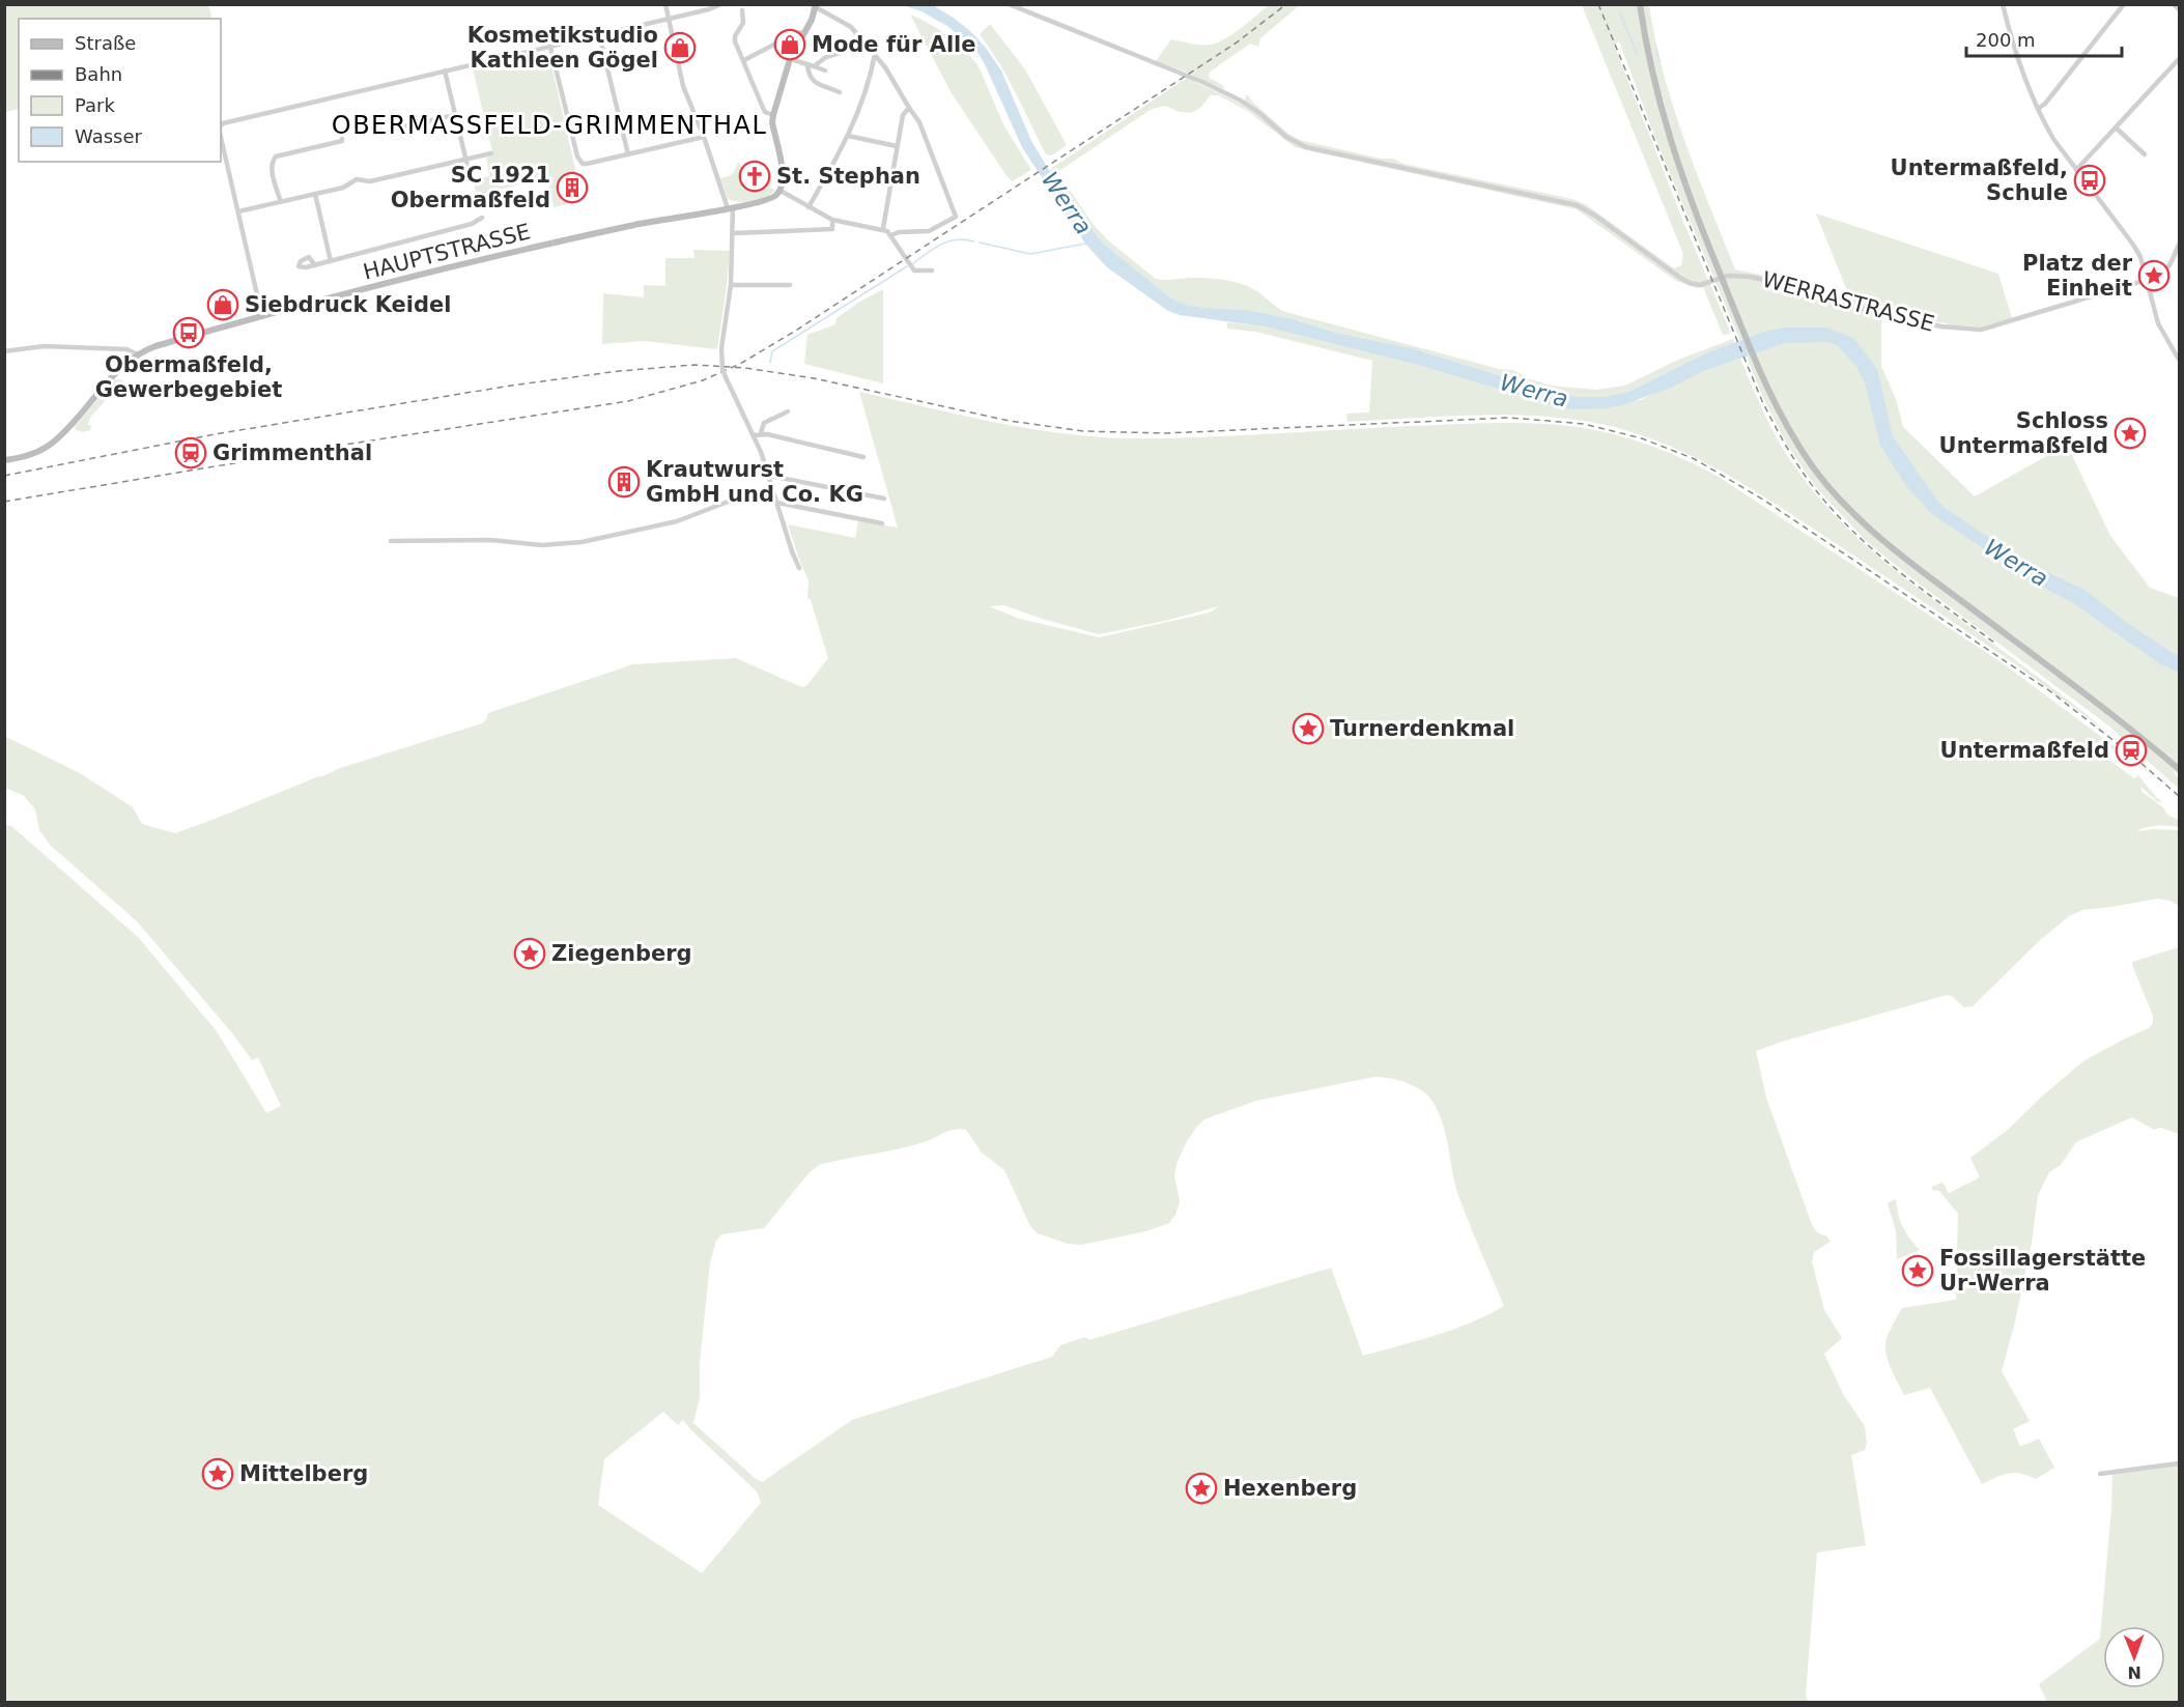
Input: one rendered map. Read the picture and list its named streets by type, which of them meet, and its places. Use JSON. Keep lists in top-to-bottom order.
{
  "streets": {
    "main road": ["HAUPTSTRASSE"],
    "street": ["WERRASTRASSE"]
  },
  "districts": ["OBERMASSFELD-GRIMMENTHAL"],
  "water": ["Werra"],
  "places": {
    "shop": ["Mode für Alle", "Kosmetikstudio Kathleen Gögel", "Siebdruck Keidel"],
    "church": ["St. Stephan"],
    "bus stop": ["Untermaßfeld, Schule", "Obermaßfeld, Gewerbegebiet"],
    "building": ["SC 1921 Obermaßfeld", "Krautwurst GmbH und Co. KG"],
    "place": [
      "Platz der Einheit",
      "Schloss Untermaßfeld",
      "Turnerdenkmal",
      "Ziegenberg",
      "Fossillagerstätte Ur-Werra",
      "Mittelberg",
      "Hexenberg"
    ],
    "station": ["Grimmenthal", "Untermaßfeld"]
  },
  "legend": [
    "Straße",
    "Bahn",
    "Park",
    "Wasser"
  ],
  "scale_bar": "200 m",
  "north": "bottom"
}
